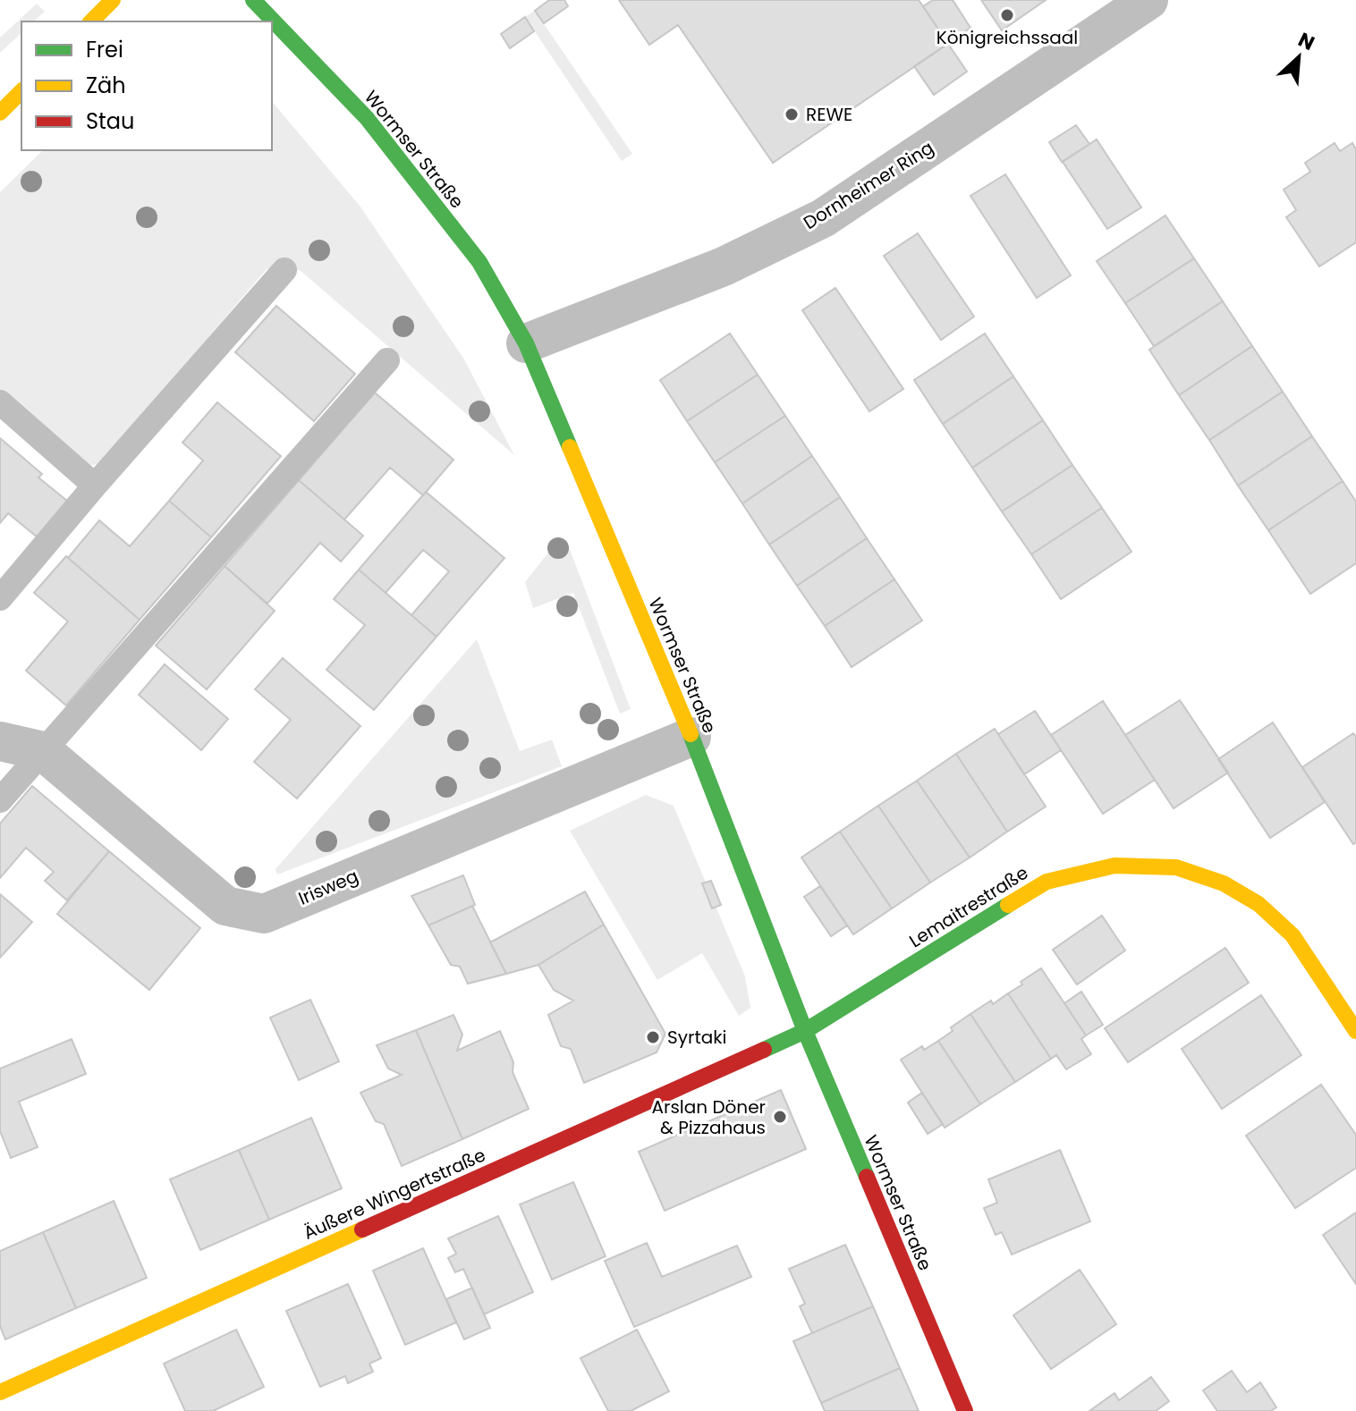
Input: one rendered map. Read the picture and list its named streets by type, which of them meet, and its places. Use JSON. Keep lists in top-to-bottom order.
{
  "streets": {
    "street": [
      "Wormser Straße",
      "Dornheimer Ring",
      "Irisweg",
      "Lemaitrestraße",
      "Äußere Wingertstraße"
    ]
  },
  "crossings": [
    ["Wormser Straße", "Dornheimer Ring"],
    ["Wormser Straße", "Irisweg"],
    ["Wormser Straße", "Lemaitrestraße"],
    ["Wormser Straße", "Äußere Wingertstraße"],
    ["Lemaitrestraße", "Äußere Wingertstraße"]
  ],
  "places": [
    "Königreichssaal",
    "REWE",
    "Syrtaki",
    "Arslan Döner & Pizzahaus"
  ],
  "legend": ["Frei", "Zäh", "Stau"],
  "north": "top right"
}
